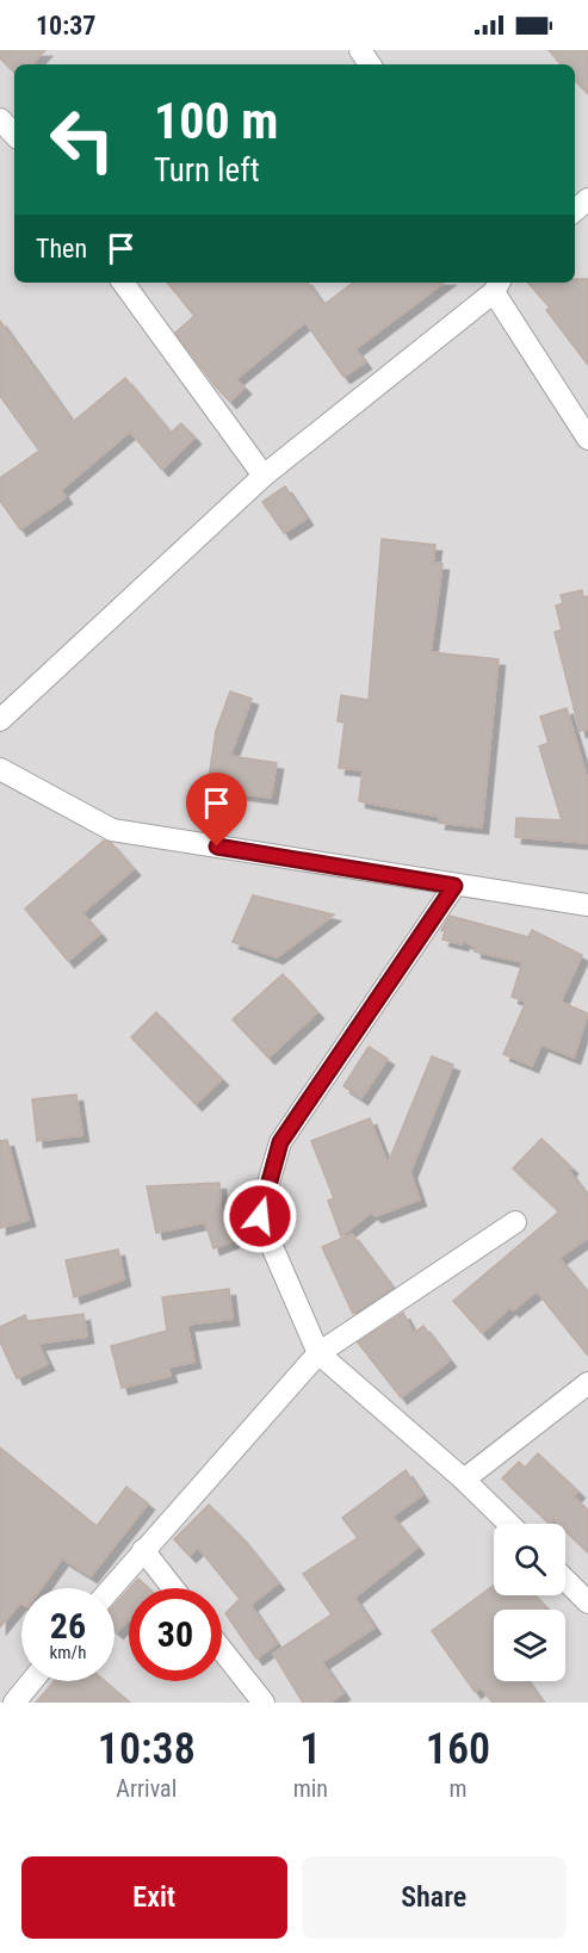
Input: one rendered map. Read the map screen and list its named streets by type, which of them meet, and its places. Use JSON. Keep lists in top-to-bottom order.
{
  "page": {
    "status": "10:37",
    "turn": ["100 m", "Turn left"],
    "then": "Then",
    "speed": "26 km/h",
    "limit": "30",
    "eta": [
      "10:38",
      "Arrival",
      "1",
      "min",
      "160",
      "m"
    ],
    "buttons": ["Exit", "Share"]
  }
}
